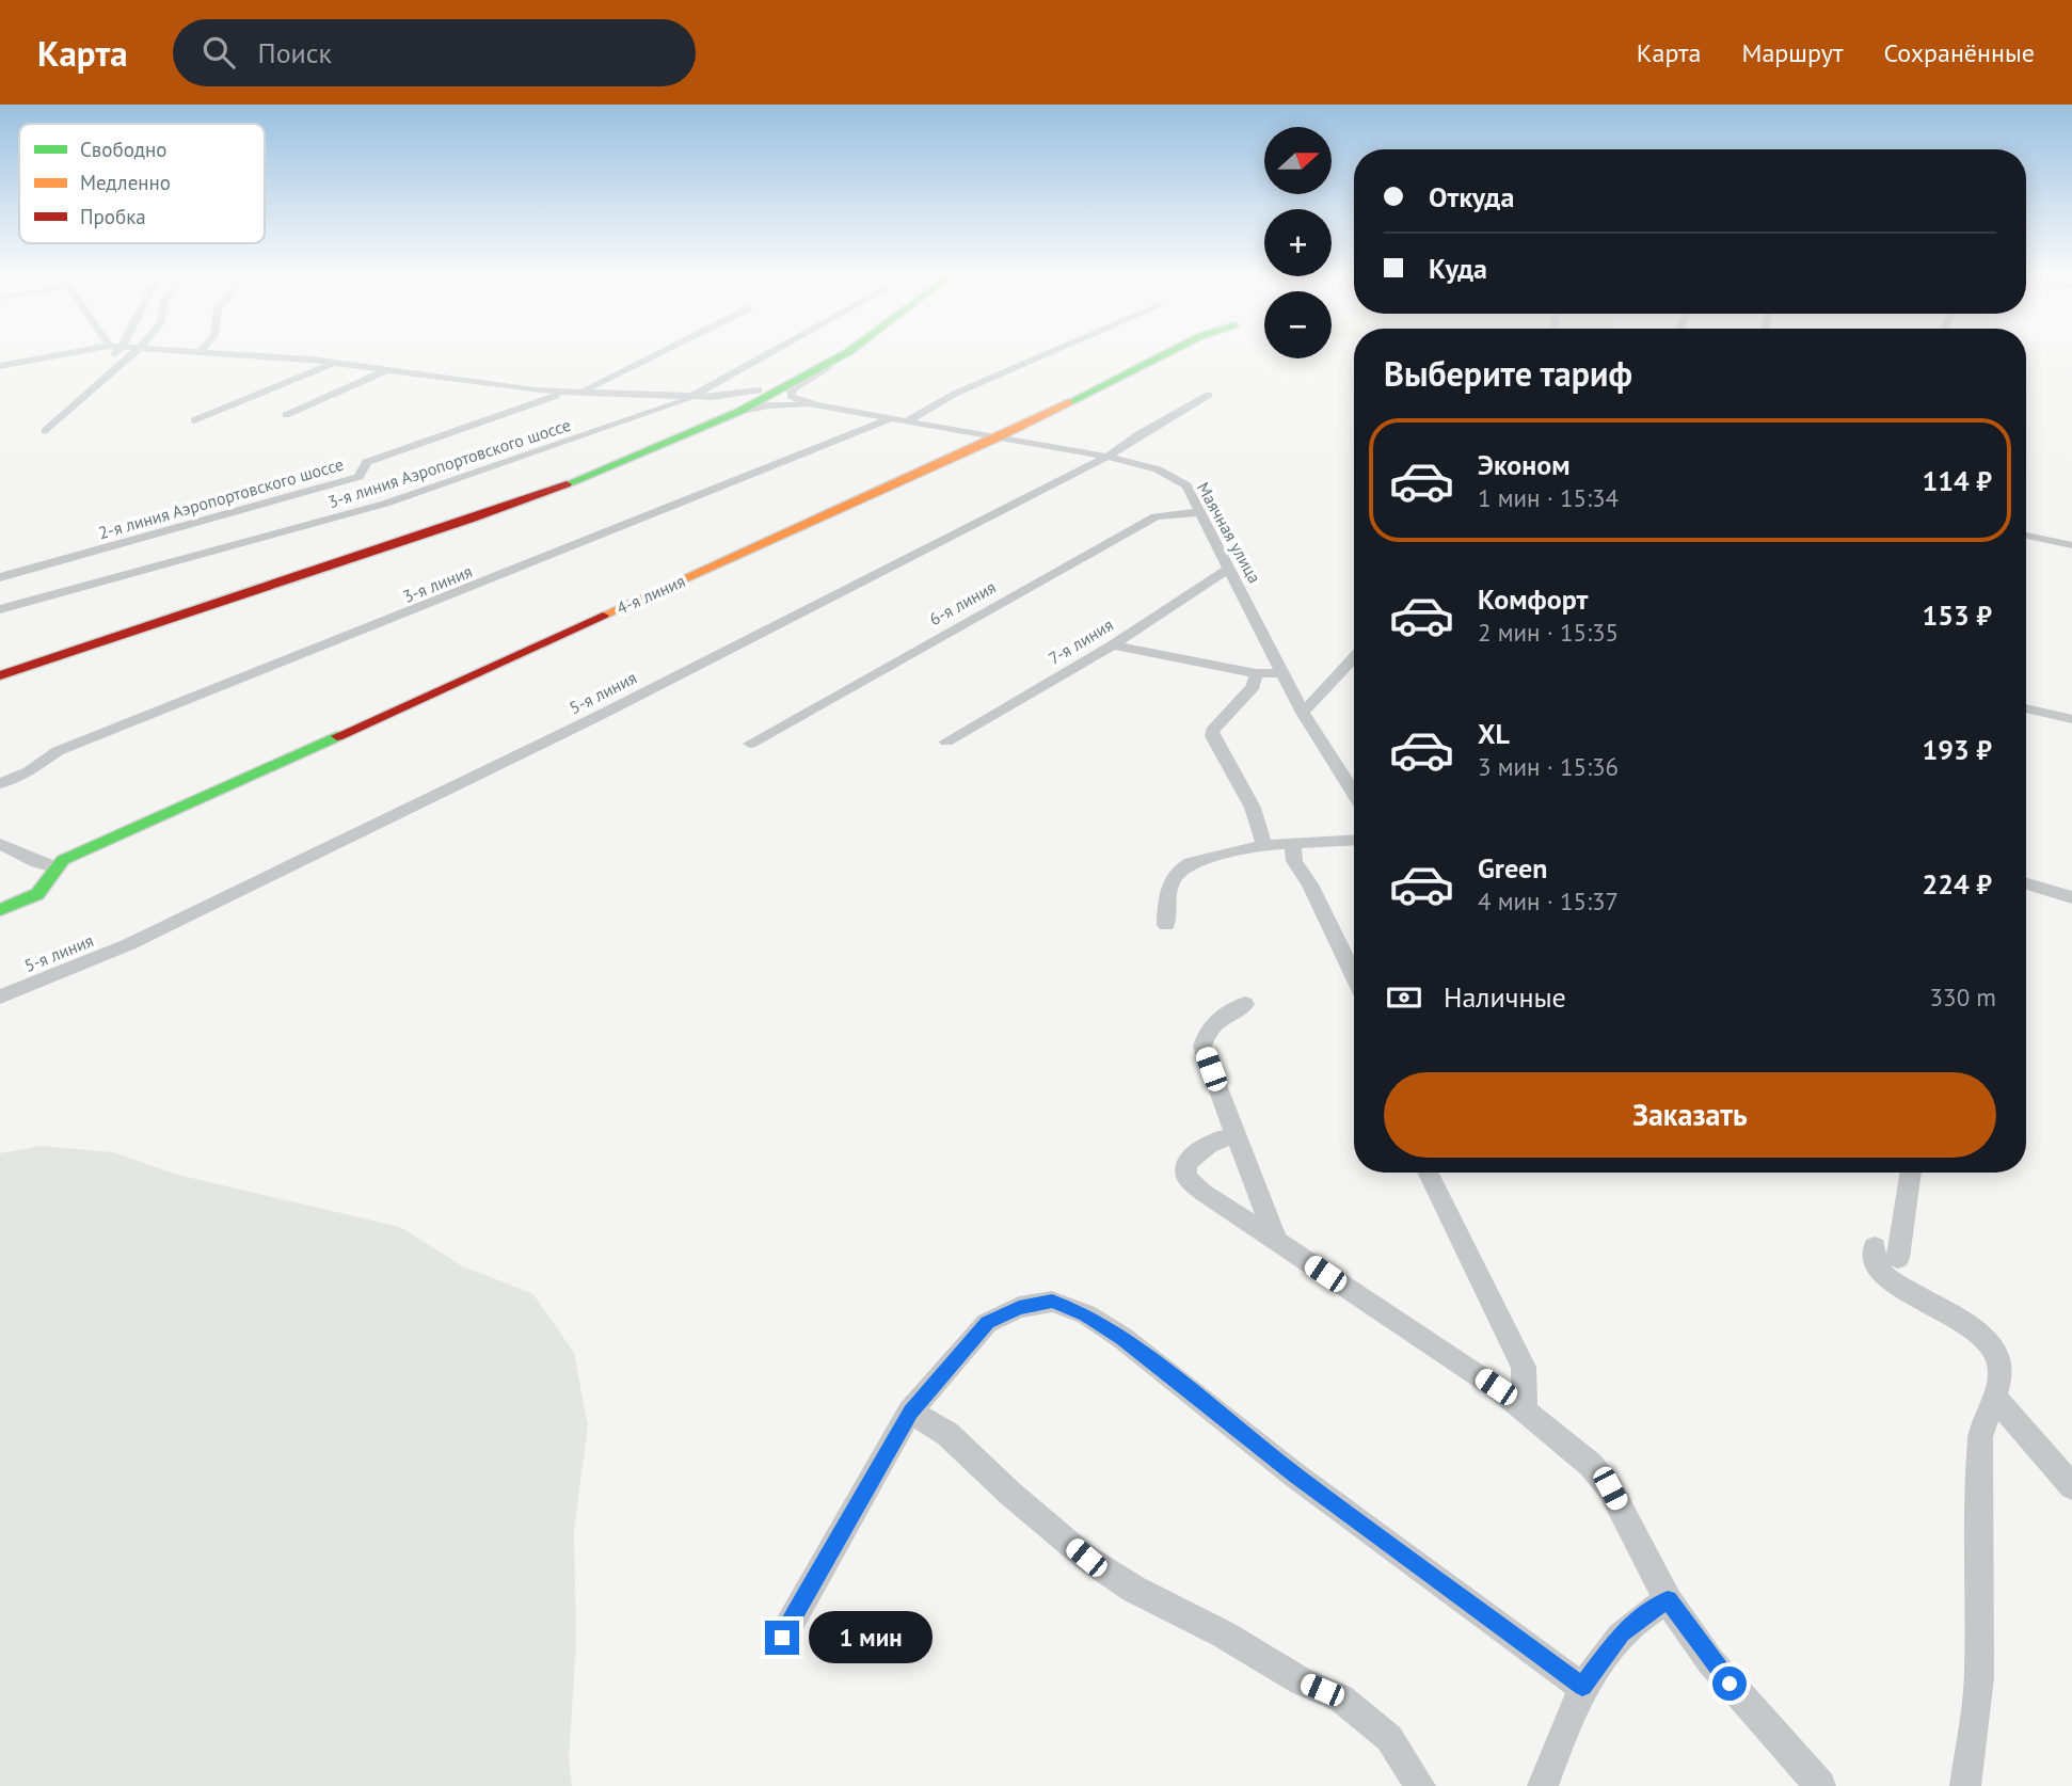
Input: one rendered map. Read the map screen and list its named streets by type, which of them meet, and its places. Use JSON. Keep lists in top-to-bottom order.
{
  "streets": {
    "main road": ["4-я линия"],
    "street": [
      "3-я линия Аэропортовского шоссе",
      "2-я линия Аэропортовского шоссе",
      "Маячная улица",
      "3-я линия",
      "6-я линия",
      "7-я линия",
      "5-я линия"
    ]
  },
  "crossings": [
    ["3-я линия Аэропортовского шоссе", "2-я линия Аэропортовского шоссе"],
    ["3-я линия Аэропортовского шоссе", "Маячная улица"],
    ["2-я линия Аэропортовского шоссе", "Маячная улица"],
    ["Маячная улица", "3-я линия"],
    ["Маячная улица", "4-я линия"],
    ["Маячная улица", "6-я линия"],
    ["Маячная улица", "7-я линия"],
    ["Маячная улица", "5-я линия"]
  ],
  "legend": ["Свободно", "Медленно", "Пробка"],
  "north": "right",
  "page": {
    "header": "Карта",
    "search": "Поиск",
    "nav": ["Карта", "Маршрут", "Сохранённые"],
    "map_buttons": ["+", "−"],
    "banner": ["Откуда", "Куда"],
    "heading": "Выберите тариф",
    "list": [
      {
        "name": "Эконом",
        "note": "1 мин · 15:34",
        "value": "114 ₽"
      },
      {
        "name": "Комфорт",
        "note": "2 мин · 15:35",
        "value": "153 ₽"
      },
      {
        "name": "XL",
        "note": "3 мин · 15:36",
        "value": "193 ₽"
      },
      {
        "name": "Green",
        "note": "4 мин · 15:37",
        "value": "224 ₽"
      }
    ],
    "pay": ["Наличные", "330 m"],
    "buttons": "Заказать",
    "bubble": "1 мин"
  }
}
